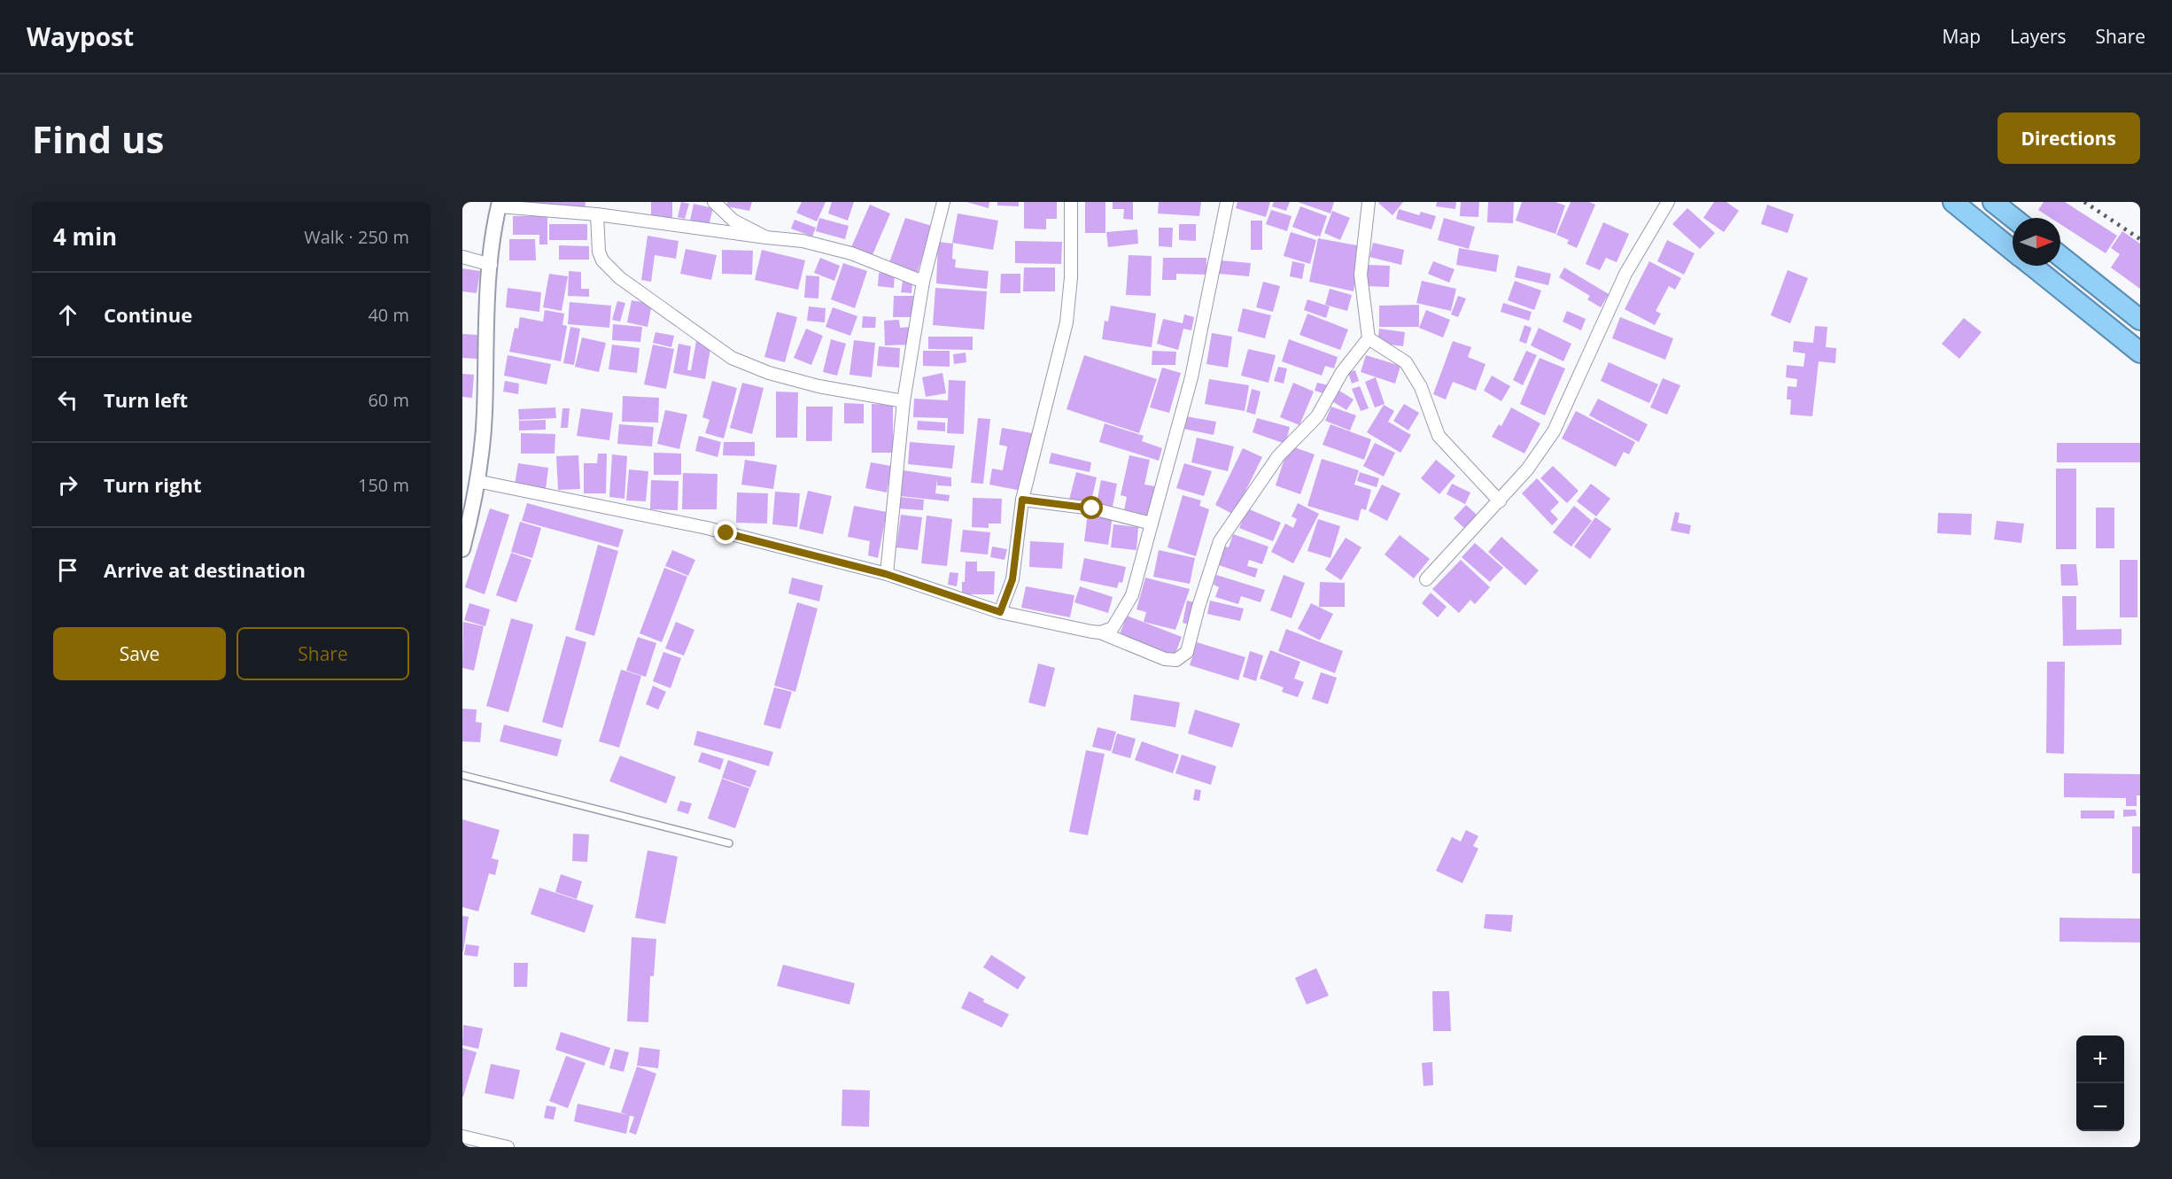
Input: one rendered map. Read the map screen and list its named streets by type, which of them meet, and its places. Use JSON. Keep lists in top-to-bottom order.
{
  "north": "right",
  "page": {
    "header": "Waypost",
    "nav": ["Map", "Layers", "Share"],
    "buttons": [
      "Directions",
      ["Save", "Share"]
    ],
    "title": "Find us",
    "heading": ["4 min", "Walk · 250 m"],
    "list": [
      ["Continue", "40 m"],
      ["Turn left", "60 m"],
      ["Turn right", "150 m"],
      "Arrive at destination"
    ],
    "map_buttons": ["+", "−"]
  }
}
